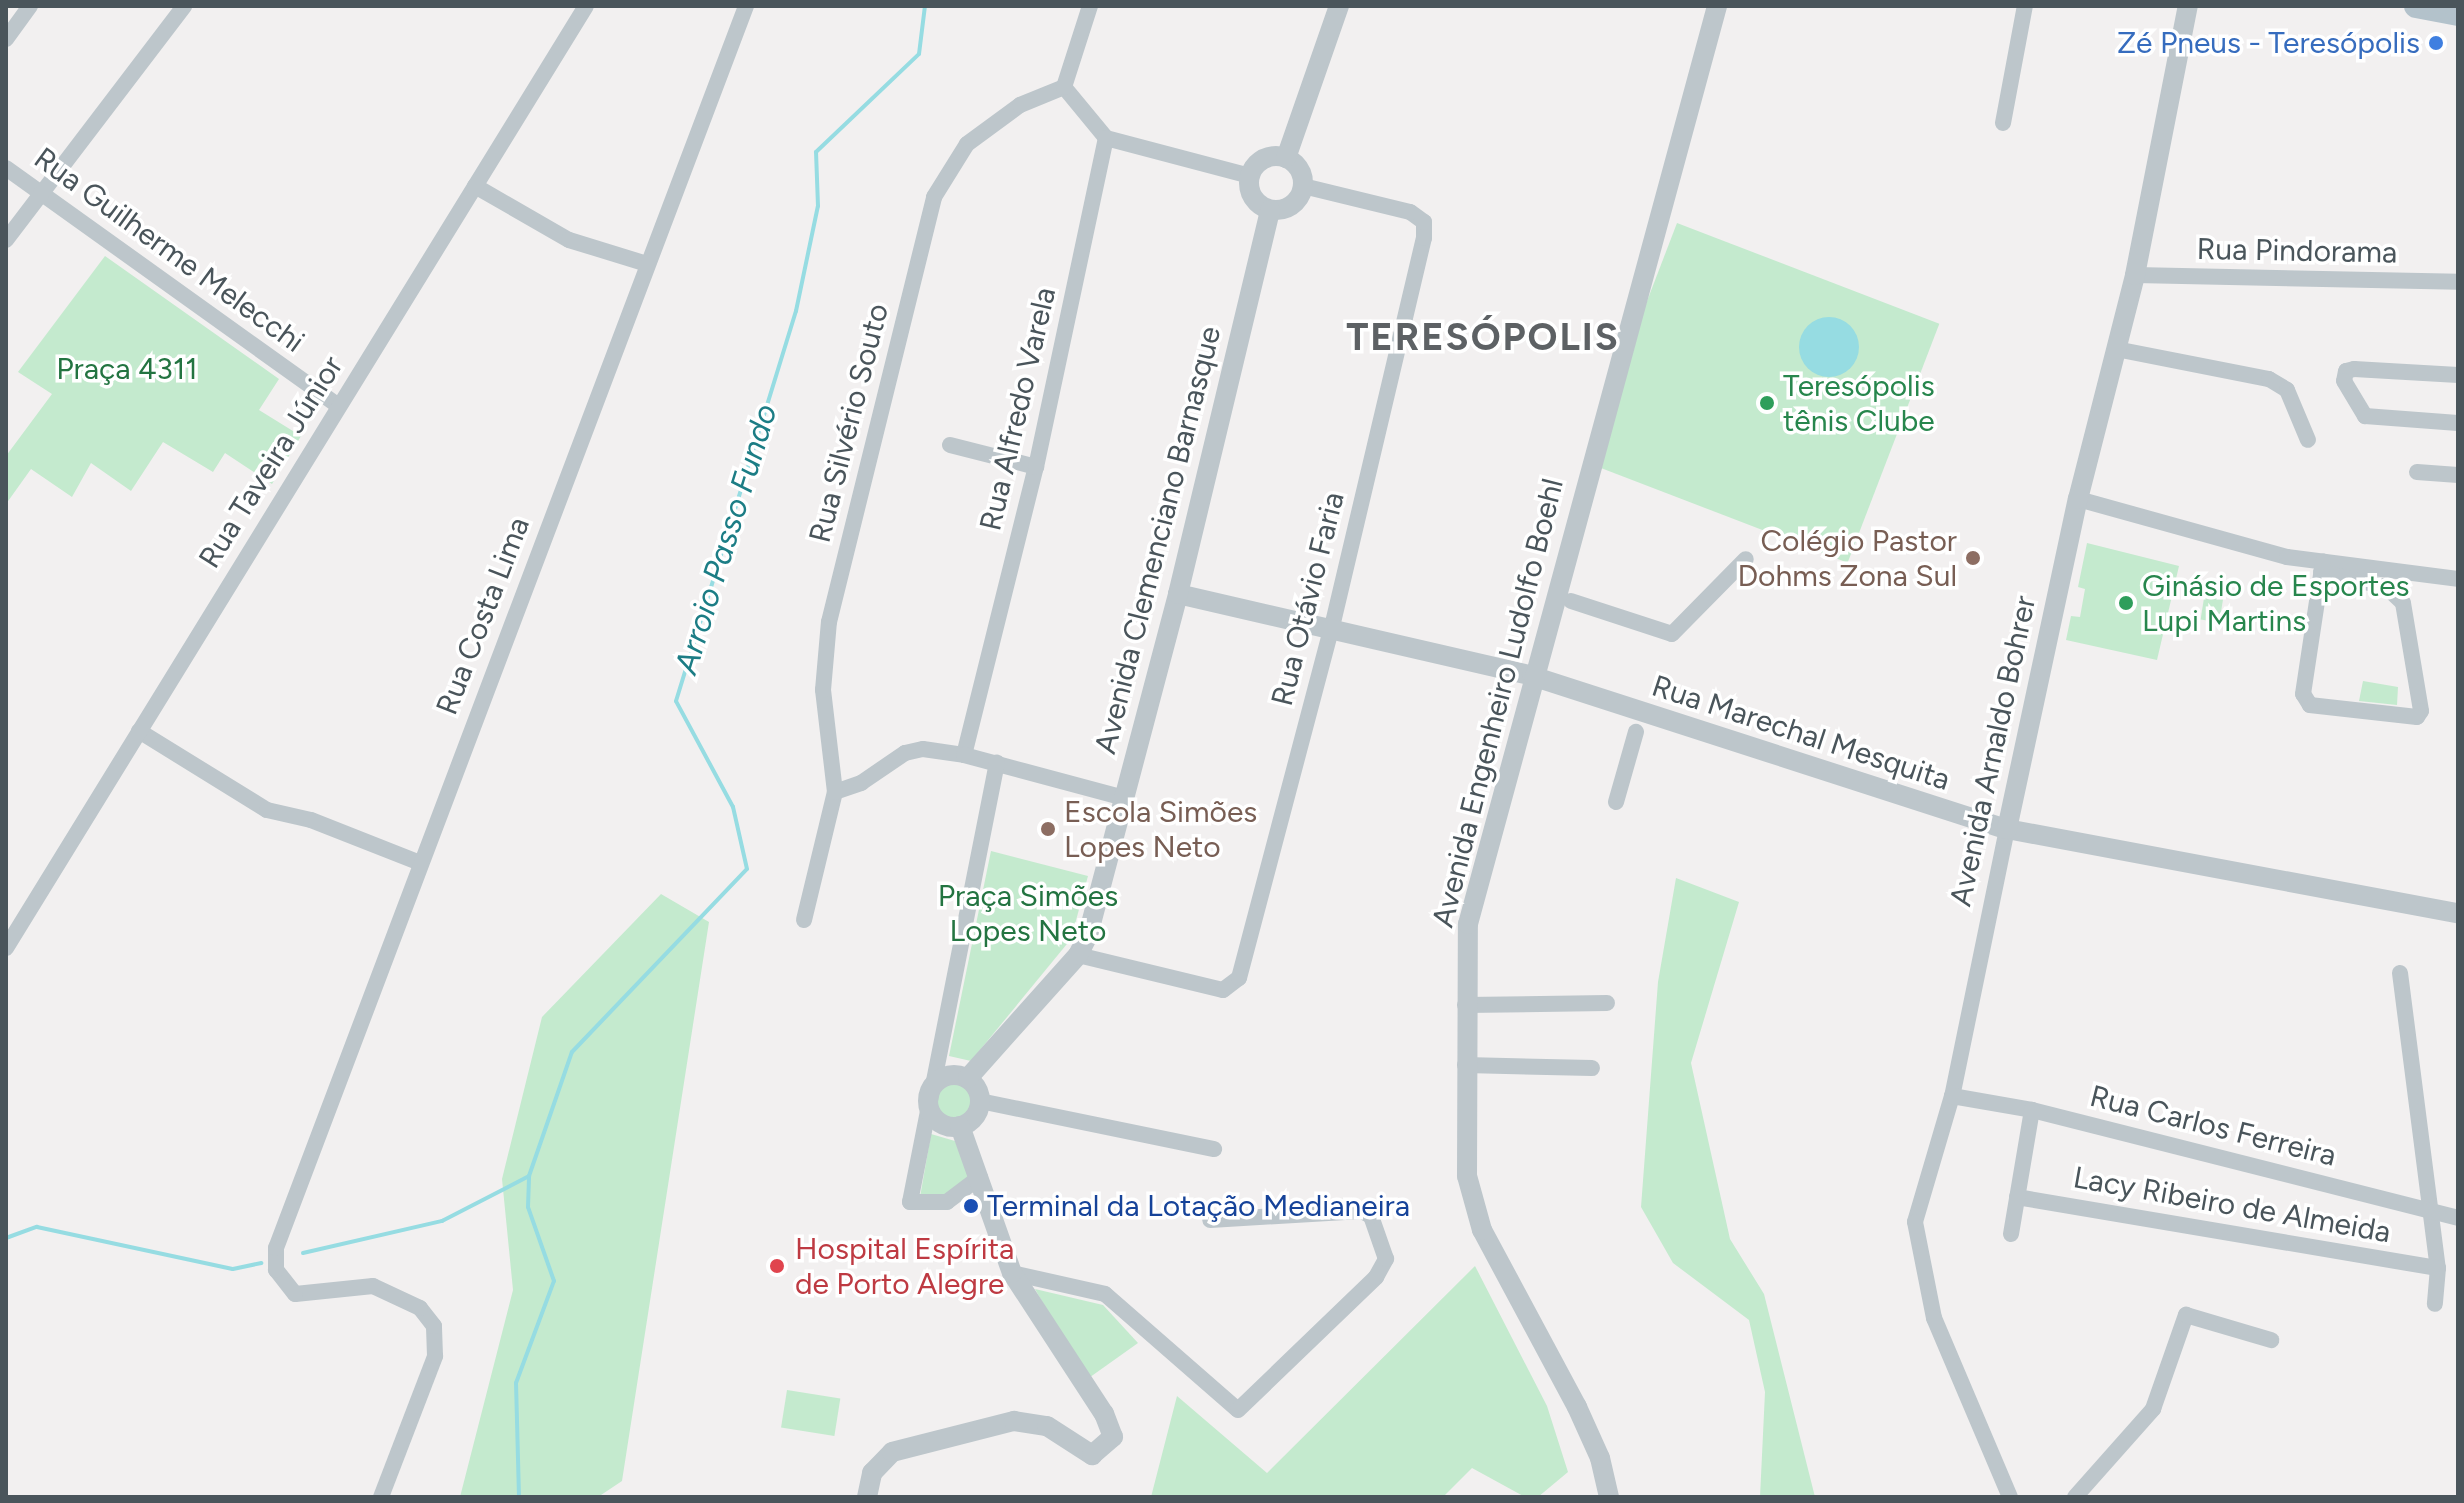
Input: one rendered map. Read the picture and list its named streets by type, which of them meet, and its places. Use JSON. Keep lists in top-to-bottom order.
{
  "streets": {
    "street": [
      "Rua Guilherme Melecchi",
      "Rua Pindorama",
      "Rua Alfredo Varela",
      "Rua Silvério Souto",
      "Rua Taveira Júnior",
      "Avenida Clemenciano Barnasque",
      "Rua Otávio Faria",
      "Rua Costa Lima",
      "Avenida Engenheiro Ludolfo Boehl",
      "Rua Marechal Mesquita",
      "Avenida Arnaldo Bohrer",
      "Rua Carlos Ferreira",
      "Lacy Ribeiro de Almeida"
    ]
  },
  "crossings": [
    ["Rua Guilherme Melecchi", "Rua Taveira Júnior"],
    ["Rua Pindorama", "Avenida Arnaldo Bohrer"],
    ["Avenida Clemenciano Barnasque", "Rua Otávio Faria"],
    ["Avenida Clemenciano Barnasque", "Rua Marechal Mesquita"],
    ["Rua Otávio Faria", "Rua Marechal Mesquita"],
    ["Avenida Engenheiro Ludolfo Boehl", "Rua Marechal Mesquita"],
    ["Rua Marechal Mesquita", "Avenida Arnaldo Bohrer"],
    ["Avenida Arnaldo Bohrer", "Rua Carlos Ferreira"]
  ],
  "districts": ["TERESÓPOLIS"],
  "water": ["Arroio Passo Fundo"],
  "parks": ["Praça 4311", "Praça Simões Lopes Neto"],
  "places": [
    "Zé Pneus - Teresópolis",
    "Teresópolis tênis Clube",
    "Colégio Pastor Dohms Zona Sul",
    "Ginásio de Esportes Lupi Martins",
    "Escola Simões Lopes Neto",
    "Terminal da Lotação Medianeira",
    "Hospital Espírita de Porto Alegre"
  ]
}
